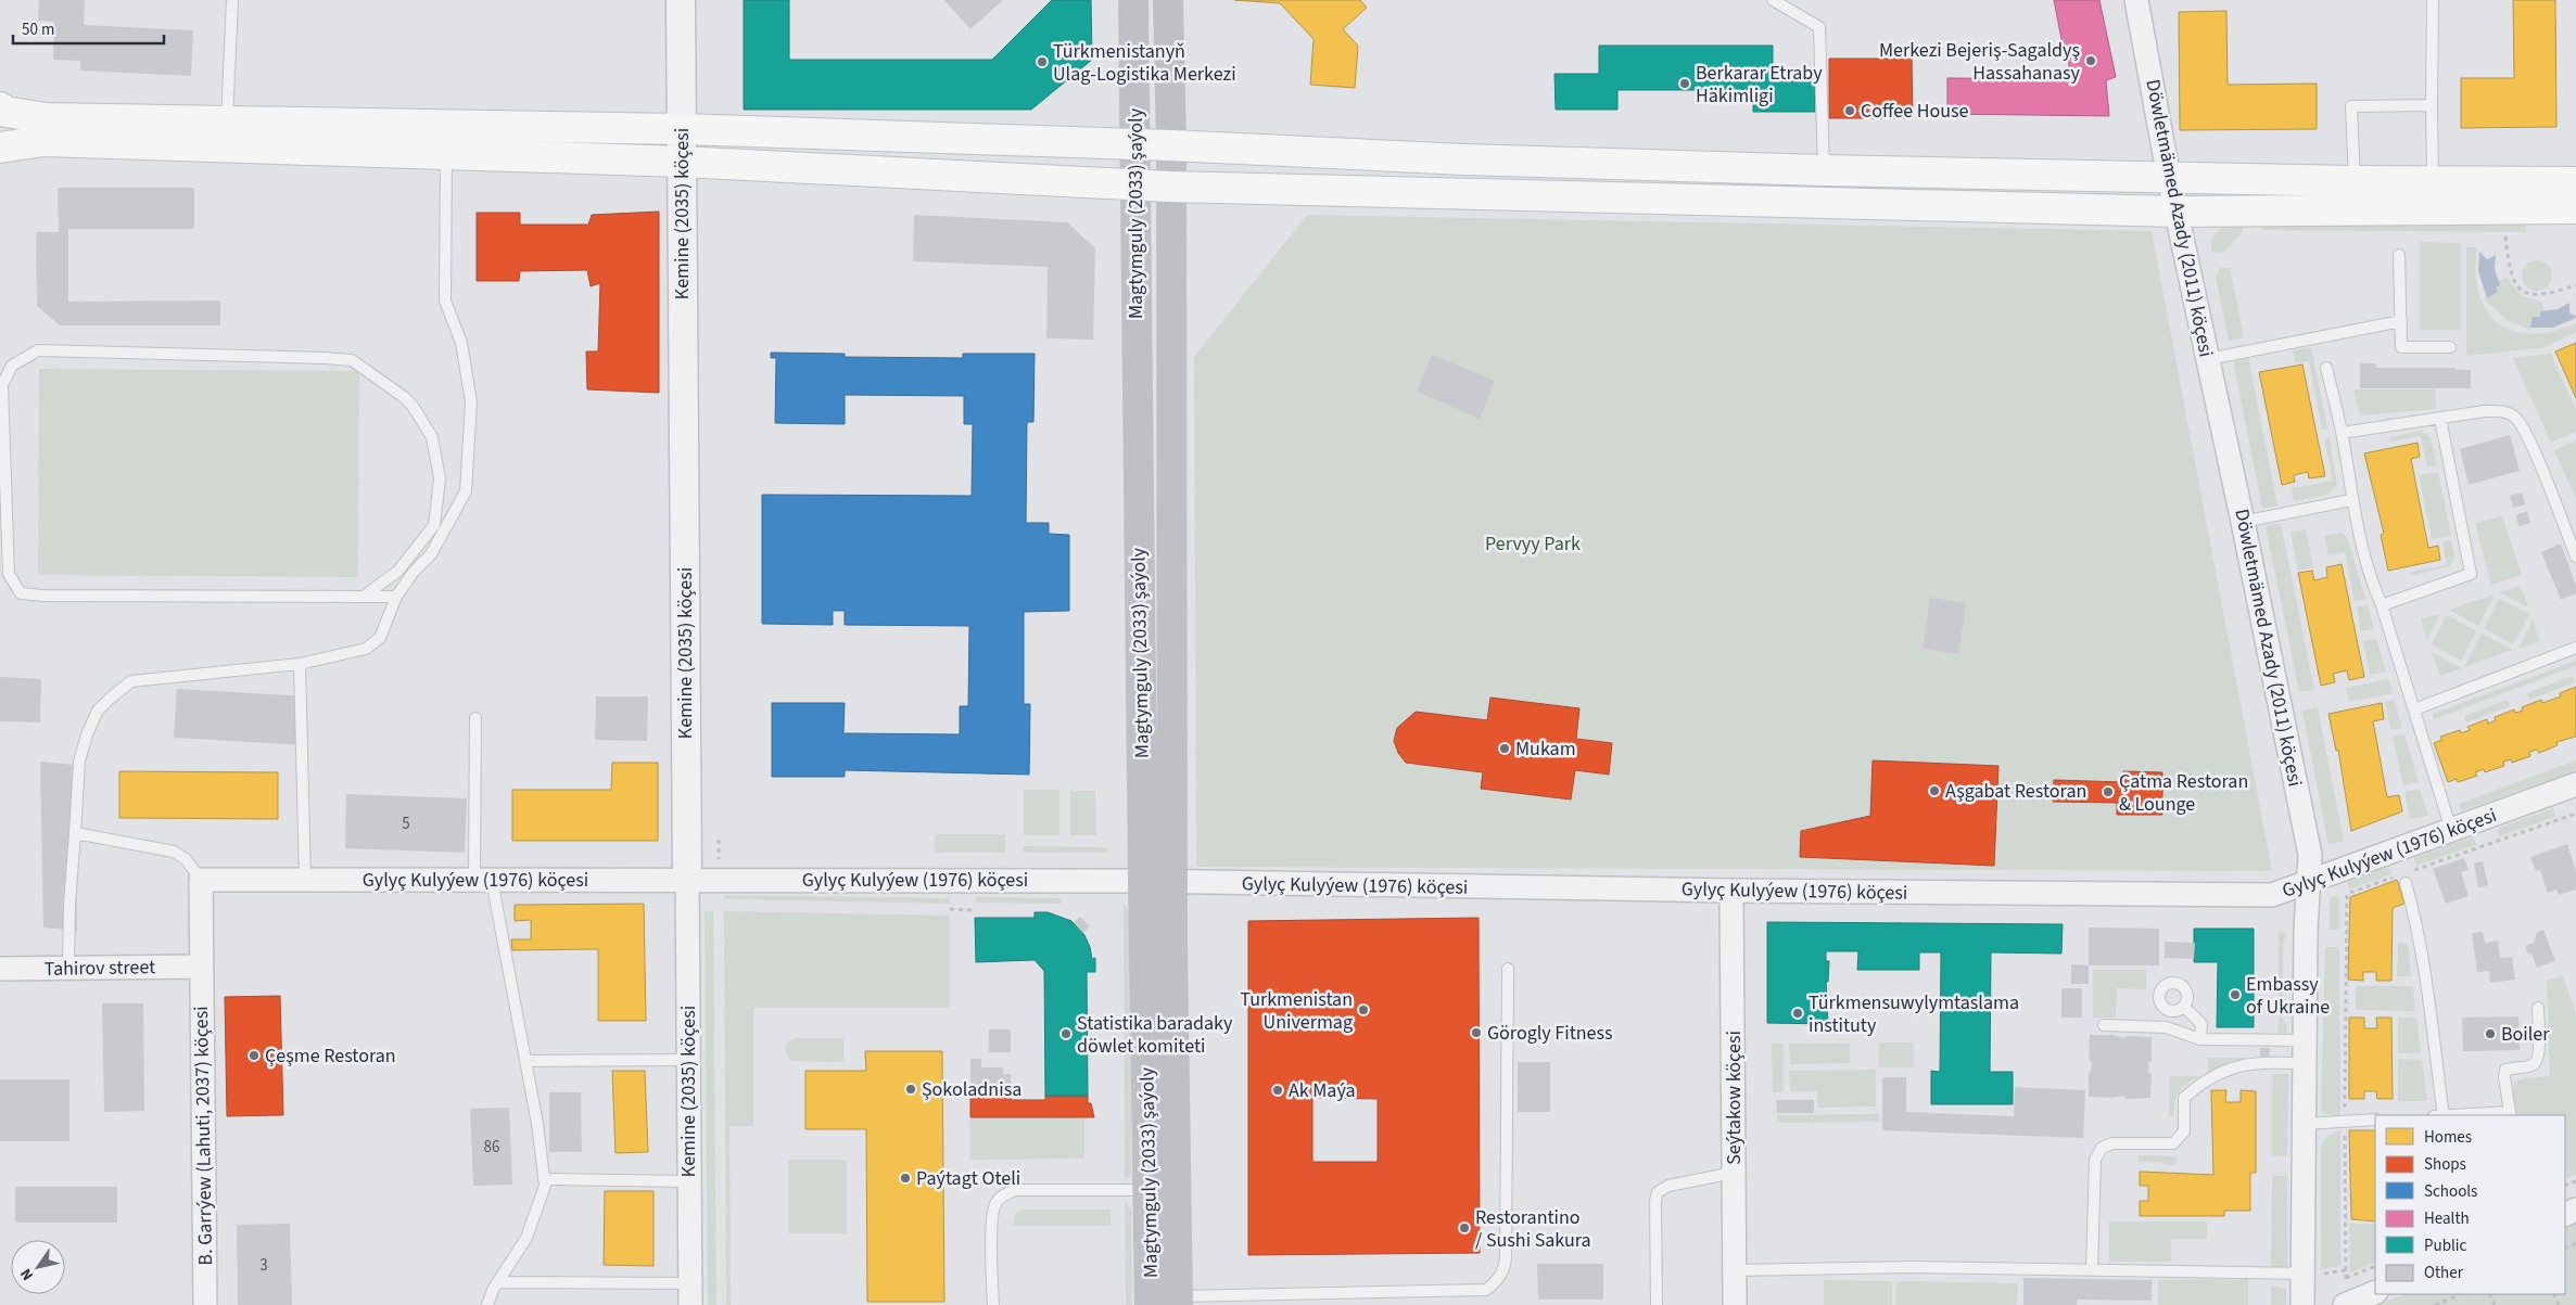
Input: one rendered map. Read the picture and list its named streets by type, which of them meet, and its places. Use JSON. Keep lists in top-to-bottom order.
{
  "streets": {
    "main road": ["Magtymguly (2033) şaýoly"],
    "street": [
      "Kemine (2035) köçesi",
      "Döwletmämed Azady (2011) köçesi",
      "Gylyç Kulyýew (1976) köçesi",
      "Tahirov street",
      "Seýtakow köçesi",
      "B. Garrýew (Lahuti, 2037) köçesi"
    ]
  },
  "crossings": [
    ["Kemine (2035) köçesi", "Gylyç Kulyýew (1976) köçesi"],
    ["Magtymguly (2033) şaýoly", "Gylyç Kulyýew (1976) köçesi"],
    ["Döwletmämed Azady (2011) köçesi", "Gylyç Kulyýew (1976) köçesi"],
    ["Gylyç Kulyýew (1976) köçesi", "Seýtakow köçesi"],
    ["Tahirov street", "B. Garrýew (Lahuti, 2037) köçesi"]
  ],
  "parks": ["Pervyy Park"],
  "places": [
    "Merkezi Bejeriş-Sagaldyş Hassahanasy",
    "Türkmenistanyň Ulag-Logistika Merkezi",
    "Berkarar Etraby Häkimligi",
    "Coffee House",
    "Mukam",
    "Aşgabat Restoran",
    "Çatma Restoran & Lounge",
    "Embassy of Ukraine",
    "Turkmenistan Univermag",
    "Türkmensuwylymtaslama instituty",
    "Görogly Fitness",
    "Statistika baradaky döwlet komiteti",
    "Boiler",
    "Çeşme Restoran",
    "Şokoladnisa",
    "Ak Maýa",
    "Paýtagt Oteli",
    "Restorantino / Sushi Sakura"
  ],
  "house_numbers": ["5", "86", "3"],
  "legend": [
    "Homes",
    "Shops",
    "Schools",
    "Health",
    "Public",
    "Other"
  ],
  "scale_bar": "50 m",
  "north": "bottom left"
}
